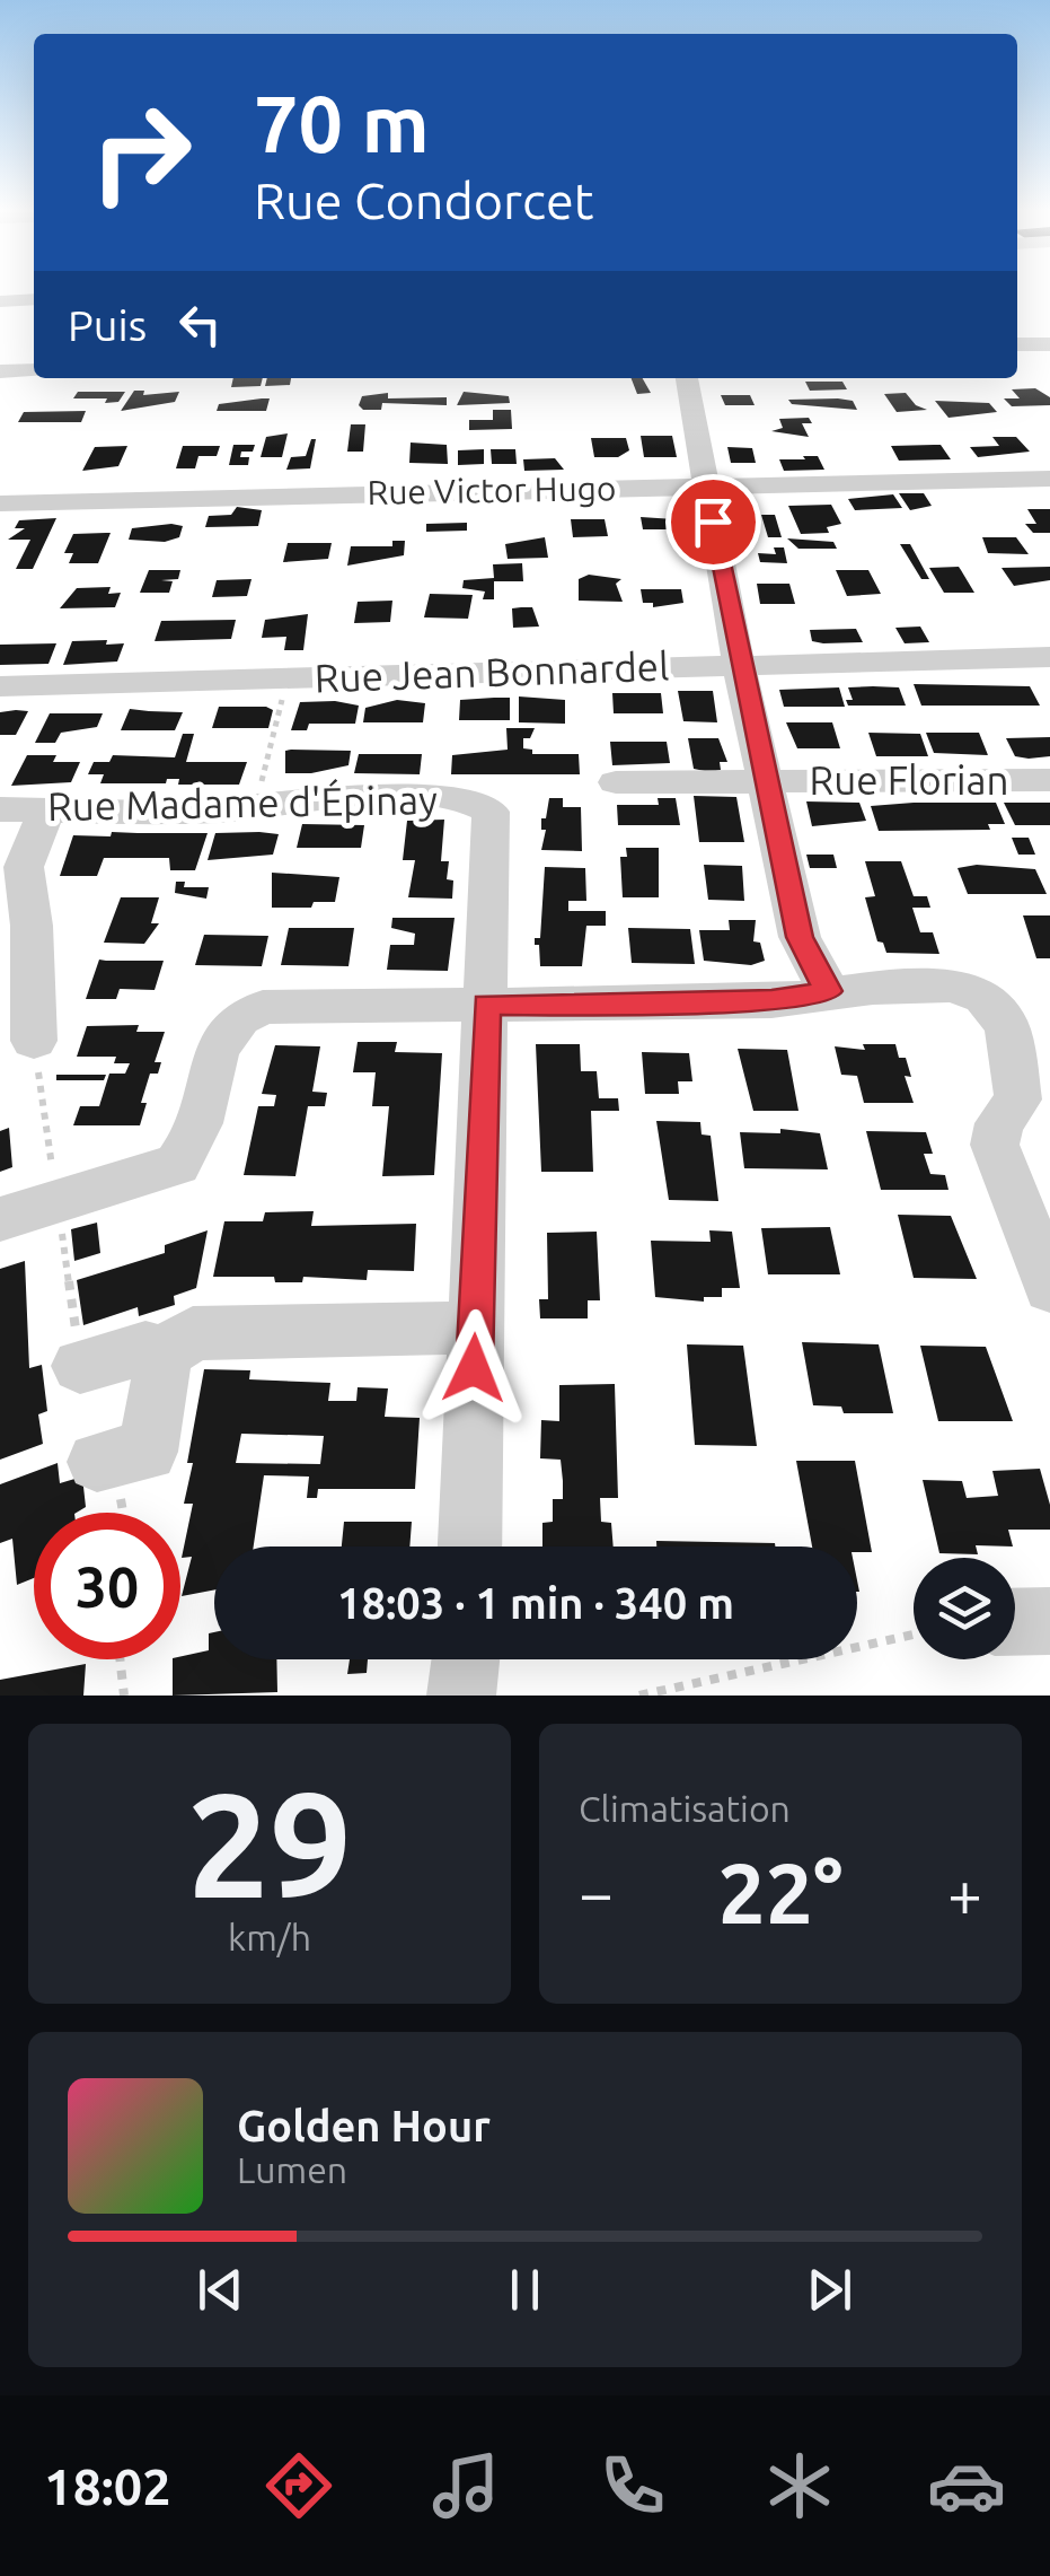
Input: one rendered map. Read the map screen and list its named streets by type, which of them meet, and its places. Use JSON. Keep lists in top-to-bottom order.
{
  "streets": {
    "street": [
      "Rue Victor Hugo",
      "Rue Jean Bonnardel",
      "Rue Florian",
      "Rue Madame d'Épinay"
    ]
  },
  "page": {
    "turn": ["70 m", "Rue Condorcet"],
    "then": "Puis",
    "limit": "30",
    "trip": "18:03 · 1 min · 340 m",
    "tile": [
      ["29", "km/h"],
      "Climatisation"
    ],
    "heat": ["−", "22°", "+"],
    "song": ["Golden Hour", "Lumen"],
    "tabs": "18:02"
  }
}
